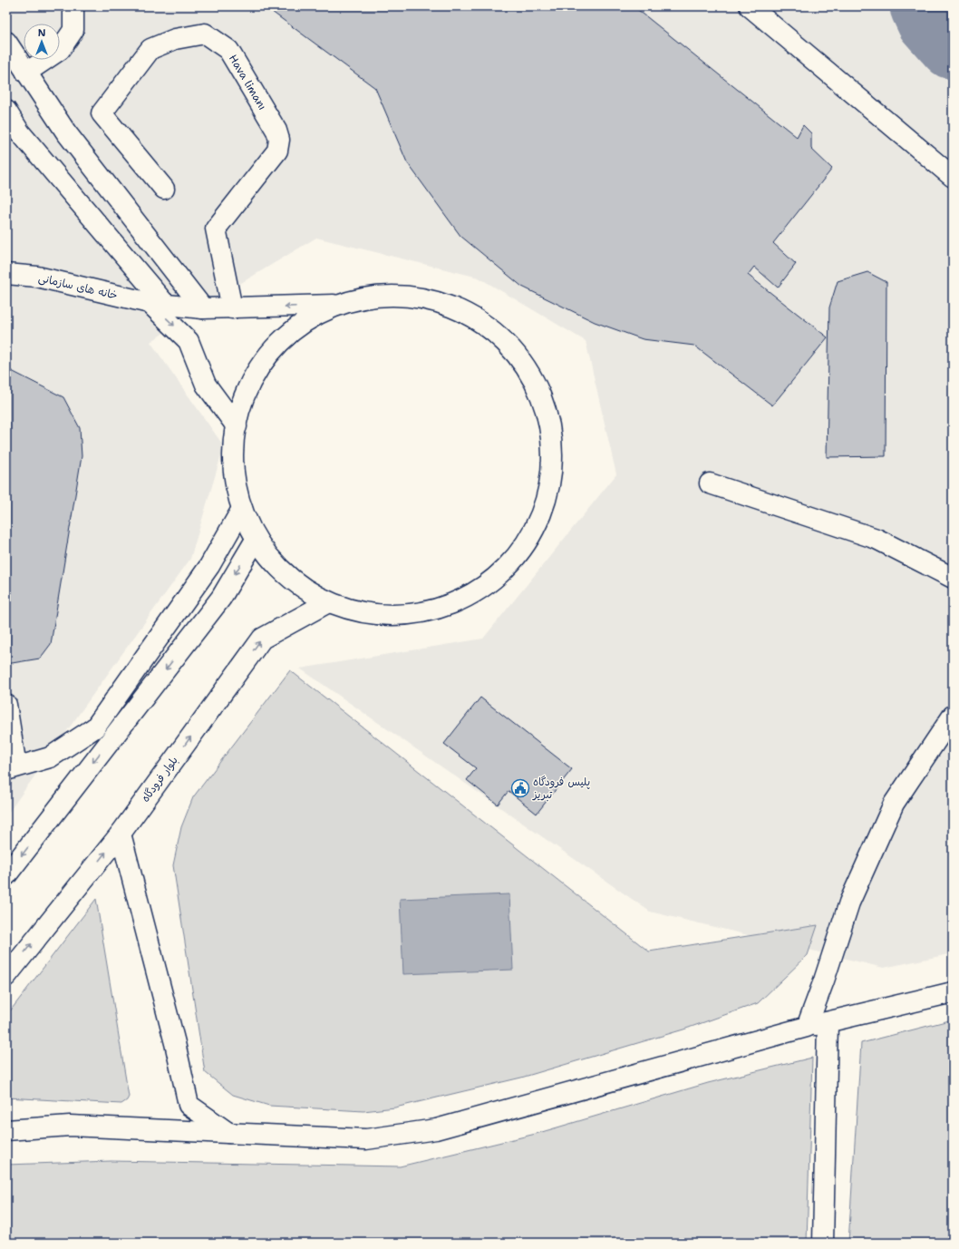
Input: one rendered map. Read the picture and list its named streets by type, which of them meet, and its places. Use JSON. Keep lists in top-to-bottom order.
{
  "streets": {
    "street": ["Hava limanı", "خانه های سازمانی", "بلوار فرودگاه"]
  },
  "crossings": [
    ["Hava limanı", "خانه های سازمانی"]
  ],
  "places": {
    "public building": ["پلیس فرودگاه تبریز"]
  },
  "north": "top"
}
